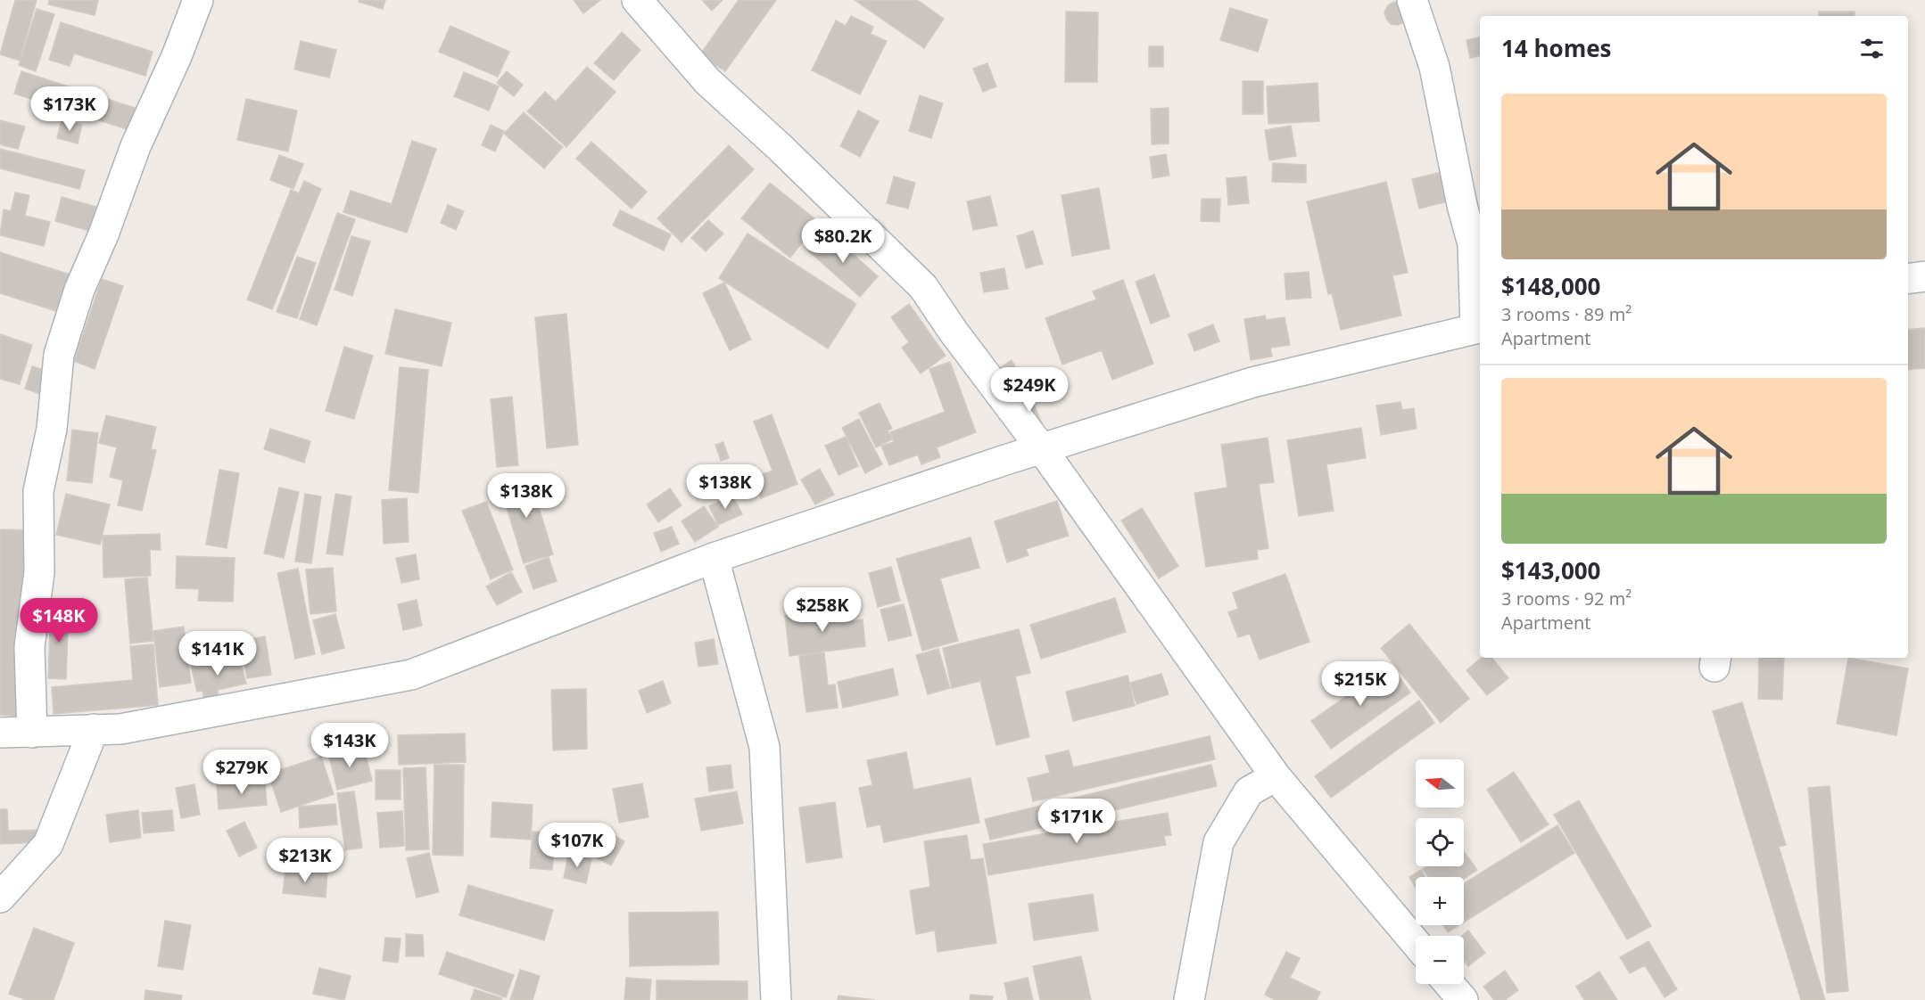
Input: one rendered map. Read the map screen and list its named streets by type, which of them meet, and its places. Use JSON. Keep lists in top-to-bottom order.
{
  "north": "left",
  "page": {
    "heading": "14 homes",
    "list": [
      {
        "name": "$148,000",
        "note": "3 rooms · 89 m² · Apartment"
      },
      {
        "name": "$143,000",
        "note": "3 rooms · 92 m² · Apartment"
      }
    ],
    "price": [
      "$173K",
      "$80.2K",
      "$249K",
      "$138K",
      "$138K",
      "$258K",
      "$148K",
      "$141K",
      "$215K",
      "$143K",
      "$279K",
      "$171K",
      "$107K",
      "$213K"
    ],
    "map_buttons": ["+", "−"]
  }
}
